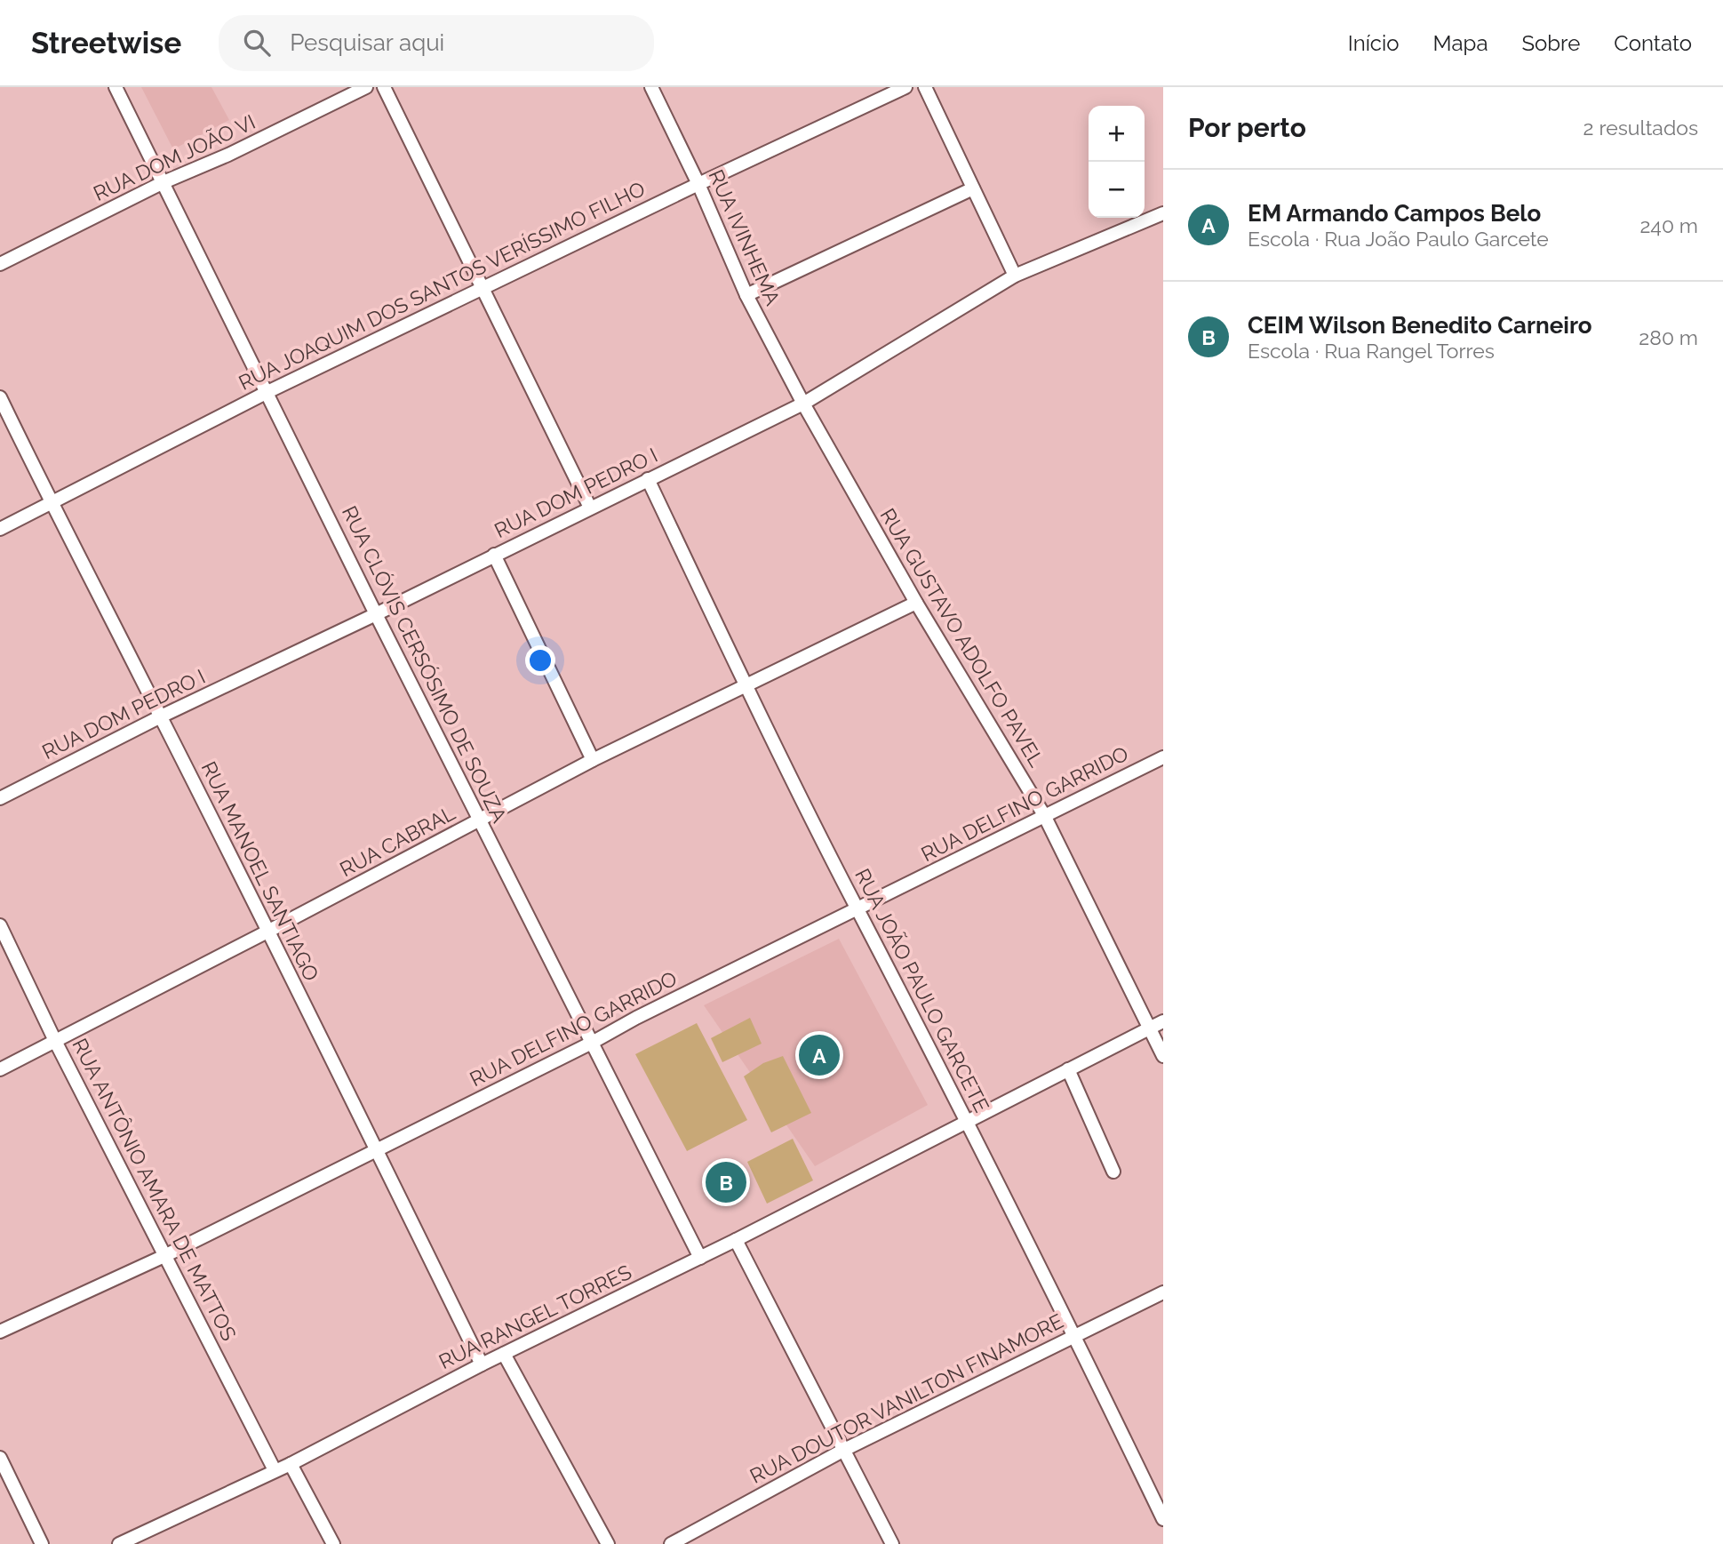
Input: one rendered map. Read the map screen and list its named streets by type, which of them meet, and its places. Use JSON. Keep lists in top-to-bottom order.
{
  "streets": {
    "street": [
      "RUA DOM JOÃO VI",
      "RUA IVINHEMA",
      "RUA JOAQUIM DOS SANTOS VERÍSSIMO FILHO",
      "RUA DOM PEDRO I",
      "RUA GUSTAVO ADOLFO PAVEL",
      "RUA CLÓVIS CERSÓSIMO DE SOUZA",
      "RUA DELFINO GARRIDO",
      "RUA CABRAL",
      "RUA MANOEL SANTIAGO",
      "RUA JOÃO PAULO GARCETE",
      "RUA ANTÔNIO AMARA DE MATTOS",
      "RUA RANGEL TORRES",
      "RUA DOUTOR VANILTON FINAMORE"
    ]
  },
  "crossings": [
    ["RUA DOM JOÃO VI", "RUA CLÓVIS CERSÓSIMO DE SOUZA"],
    ["RUA IVINHEMA", "RUA JOAQUIM DOS SANTOS VERÍSSIMO FILHO"],
    ["RUA IVINHEMA", "RUA DOM PEDRO I"],
    ["RUA IVINHEMA", "RUA GUSTAVO ADOLFO PAVEL"],
    ["RUA JOAQUIM DOS SANTOS VERÍSSIMO FILHO", "RUA CLÓVIS CERSÓSIMO DE SOUZA"],
    ["RUA JOAQUIM DOS SANTOS VERÍSSIMO FILHO", "RUA MANOEL SANTIAGO"],
    ["RUA DOM PEDRO I", "RUA GUSTAVO ADOLFO PAVEL"],
    ["RUA DOM PEDRO I", "RUA CLÓVIS CERSÓSIMO DE SOUZA"],
    ["RUA DOM PEDRO I", "RUA MANOEL SANTIAGO"],
    ["RUA DOM PEDRO I", "RUA JOÃO PAULO GARCETE"],
    ["RUA GUSTAVO ADOLFO PAVEL", "RUA DELFINO GARRIDO"],
    ["RUA GUSTAVO ADOLFO PAVEL", "RUA CABRAL"],
    ["RUA GUSTAVO ADOLFO PAVEL", "RUA RANGEL TORRES"],
    ["RUA CLÓVIS CERSÓSIMO DE SOUZA", "RUA DELFINO GARRIDO"],
    ["RUA CLÓVIS CERSÓSIMO DE SOUZA", "RUA CABRAL"],
    ["RUA CLÓVIS CERSÓSIMO DE SOUZA", "RUA RANGEL TORRES"],
    ["RUA DELFINO GARRIDO", "RUA MANOEL SANTIAGO"],
    ["RUA DELFINO GARRIDO", "RUA JOÃO PAULO GARCETE"],
    ["RUA DELFINO GARRIDO", "RUA ANTÔNIO AMARA DE MATTOS"],
    ["RUA CABRAL", "RUA MANOEL SANTIAGO"],
    ["RUA CABRAL", "RUA JOÃO PAULO GARCETE"],
    ["RUA CABRAL", "RUA ANTÔNIO AMARA DE MATTOS"],
    ["RUA MANOEL SANTIAGO", "RUA RANGEL TORRES"],
    ["RUA JOÃO PAULO GARCETE", "RUA RANGEL TORRES"],
    ["RUA JOÃO PAULO GARCETE", "RUA DOUTOR VANILTON FINAMORE"],
    ["RUA ANTÔNIO AMARA DE MATTOS", "RUA RANGEL TORRES"]
  ],
  "page": {
    "header": "Streetwise",
    "search": "Pesquisar aqui",
    "nav": [
      "Início",
      "Mapa",
      "Sobre",
      "Contato"
    ],
    "heading": ["Por perto", "2 resultados"],
    "map_buttons": ["+", "−"],
    "list": [
      {
        "mark": "A",
        "name": "EM Armando Campos Belo",
        "note": "Escola · Rua João Paulo Garcete",
        "value": "240 m"
      },
      {
        "mark": "B",
        "name": "CEIM Wilson Benedito Carneiro",
        "note": "Escola · Rua Rangel Torres",
        "value": "280 m"
      }
    ],
    "pins": ["A", "B"]
  }
}
